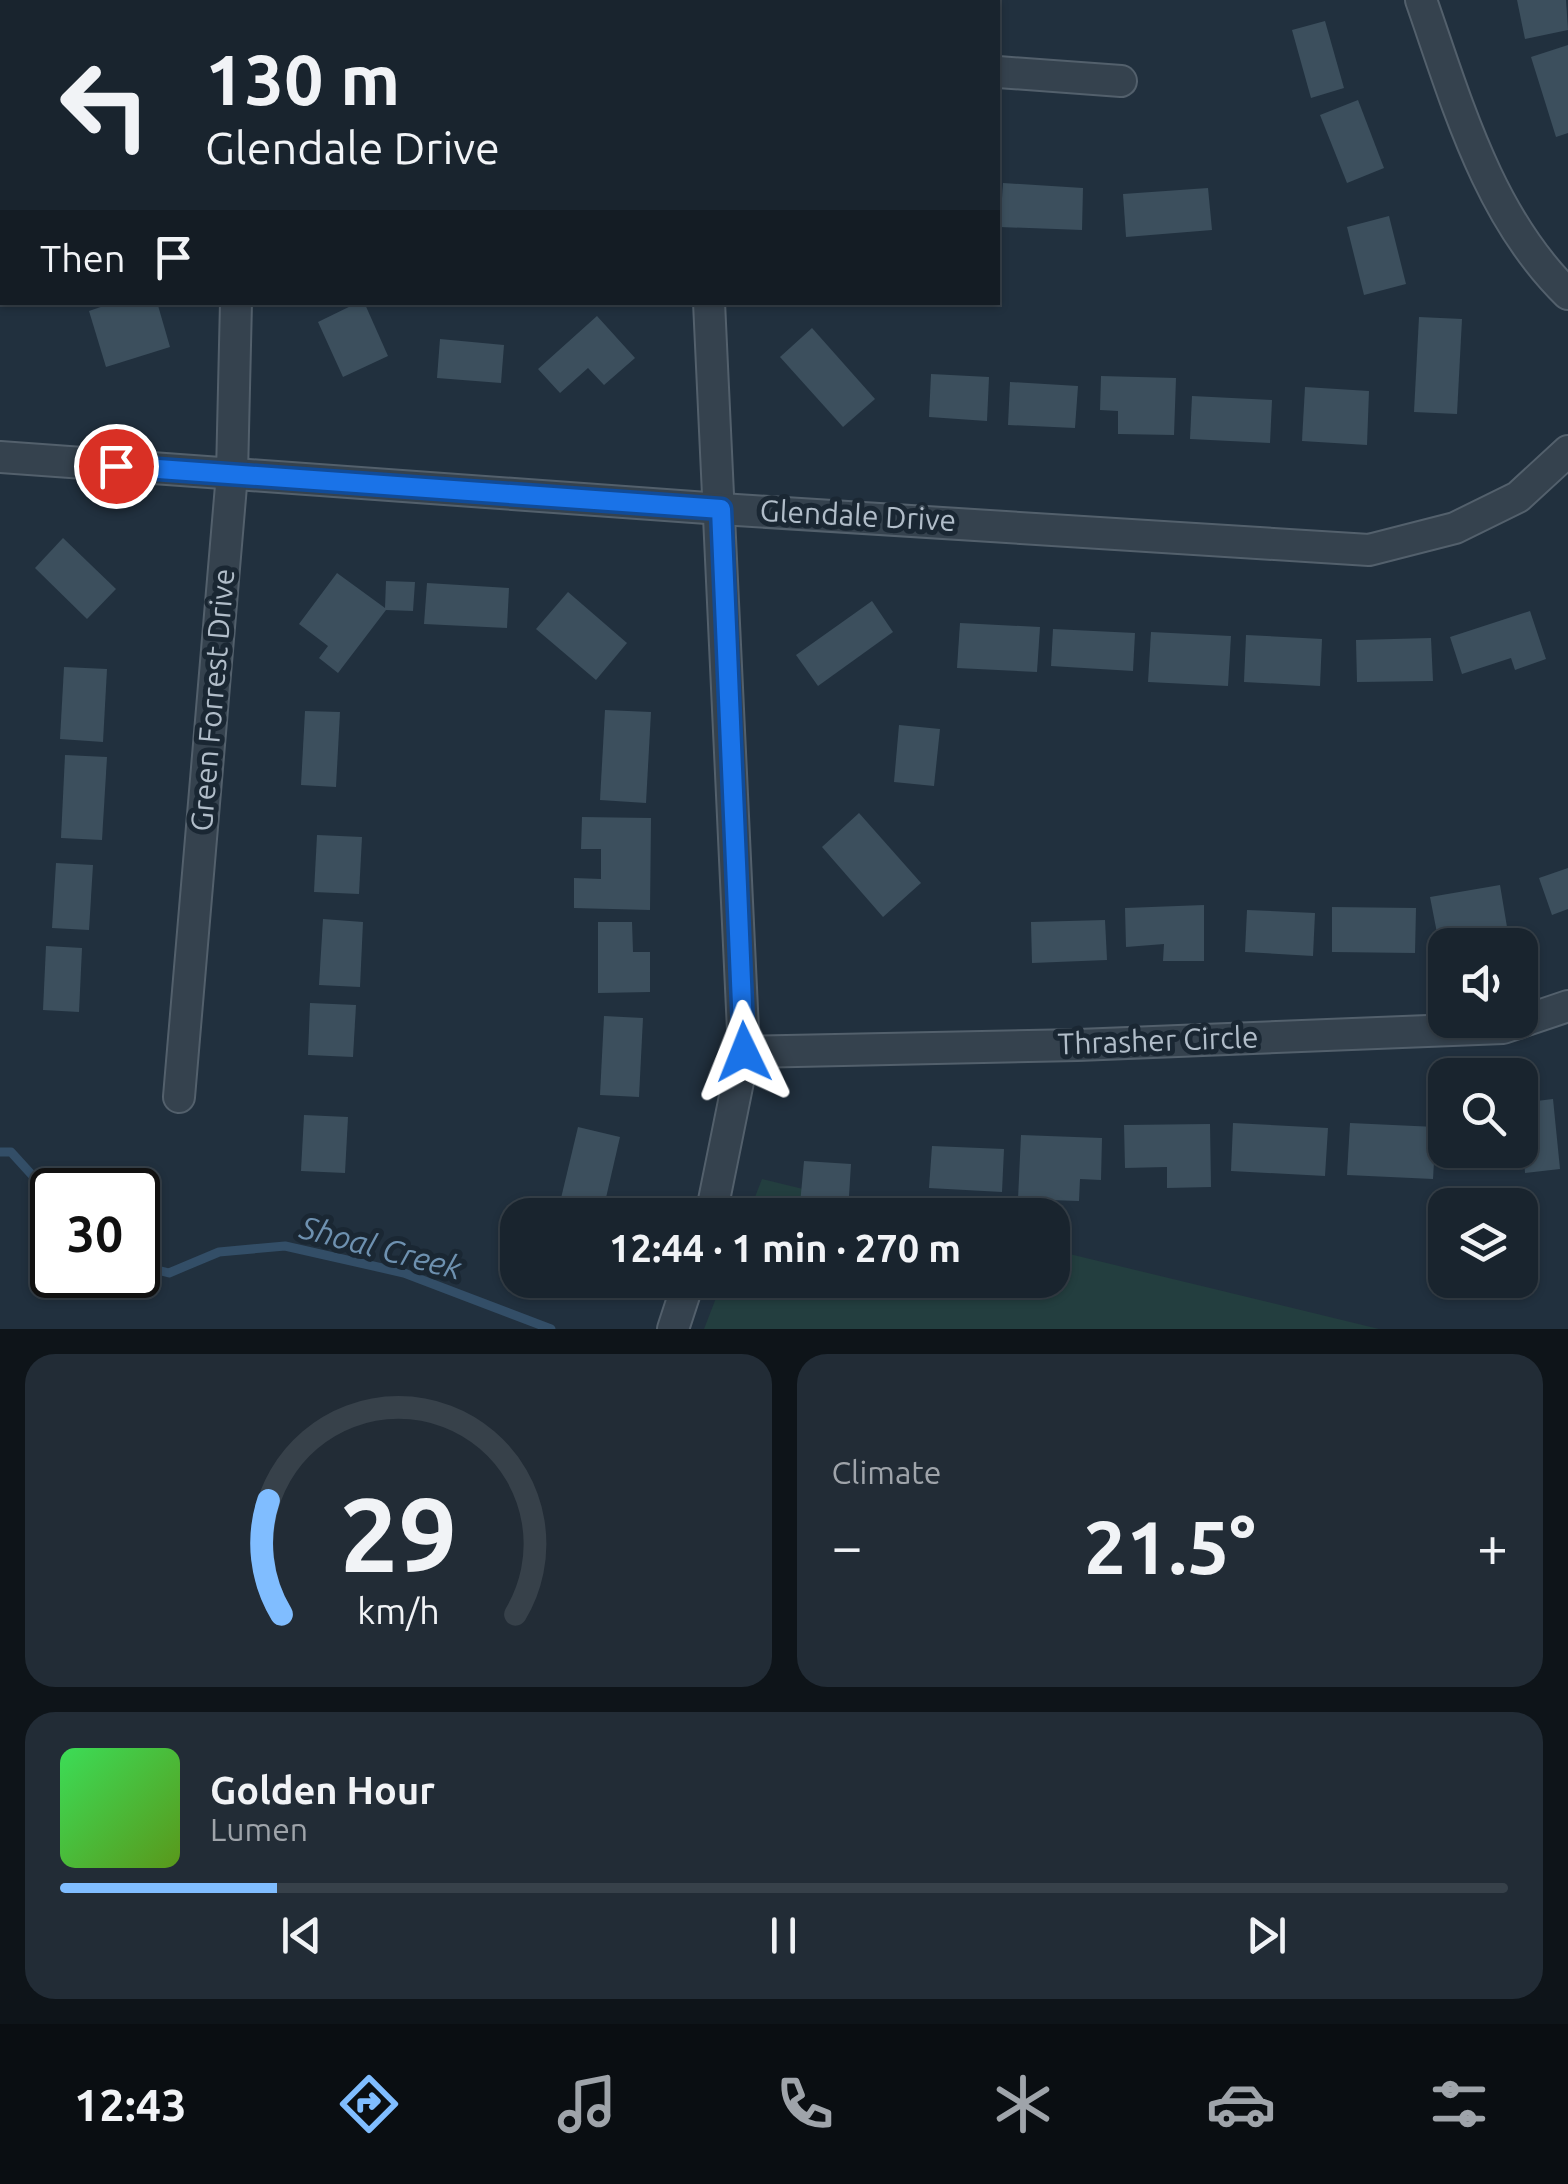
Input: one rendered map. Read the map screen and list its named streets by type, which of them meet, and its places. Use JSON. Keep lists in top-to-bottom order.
{
  "streets": {
    "street": ["Glendale Drive", "Green Forrest Drive", "Thrasher Circle"]
  },
  "crossings": [
    ["Glendale Drive", "Green Forrest Drive"]
  ],
  "water": ["Shoal Creek"],
  "page": {
    "turn": ["130 m", "Glendale Drive"],
    "then": "Then",
    "limit": "30",
    "trip": "12:44 · 1 min · 270 m",
    "tile": "Climate",
    "heat": ["−", "21.5°", "+"],
    "song": ["Golden Hour", "Lumen"],
    "tabs": "12:43",
    "gauge": ["29", "km/h"]
  }
}
